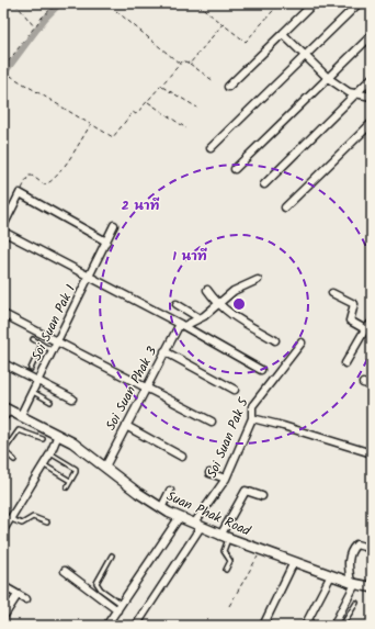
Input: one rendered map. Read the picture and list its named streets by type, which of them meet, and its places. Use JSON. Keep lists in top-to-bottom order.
{
  "streets": {
    "street": [
      "Soi Suan Pak 1",
      "Soi Suan Phak 3",
      "Soi Suan Pak 5",
      "Suan Phak Road"
    ]
  },
  "crossings": [
    ["Soi Suan Pak 1", "Suan Phak Road"],
    ["Soi Suan Phak 3", "Suan Phak Road"],
    ["Soi Suan Pak 5", "Suan Phak Road"]
  ],
  "rings": ["2 นาที", "1 นาที"]
}
